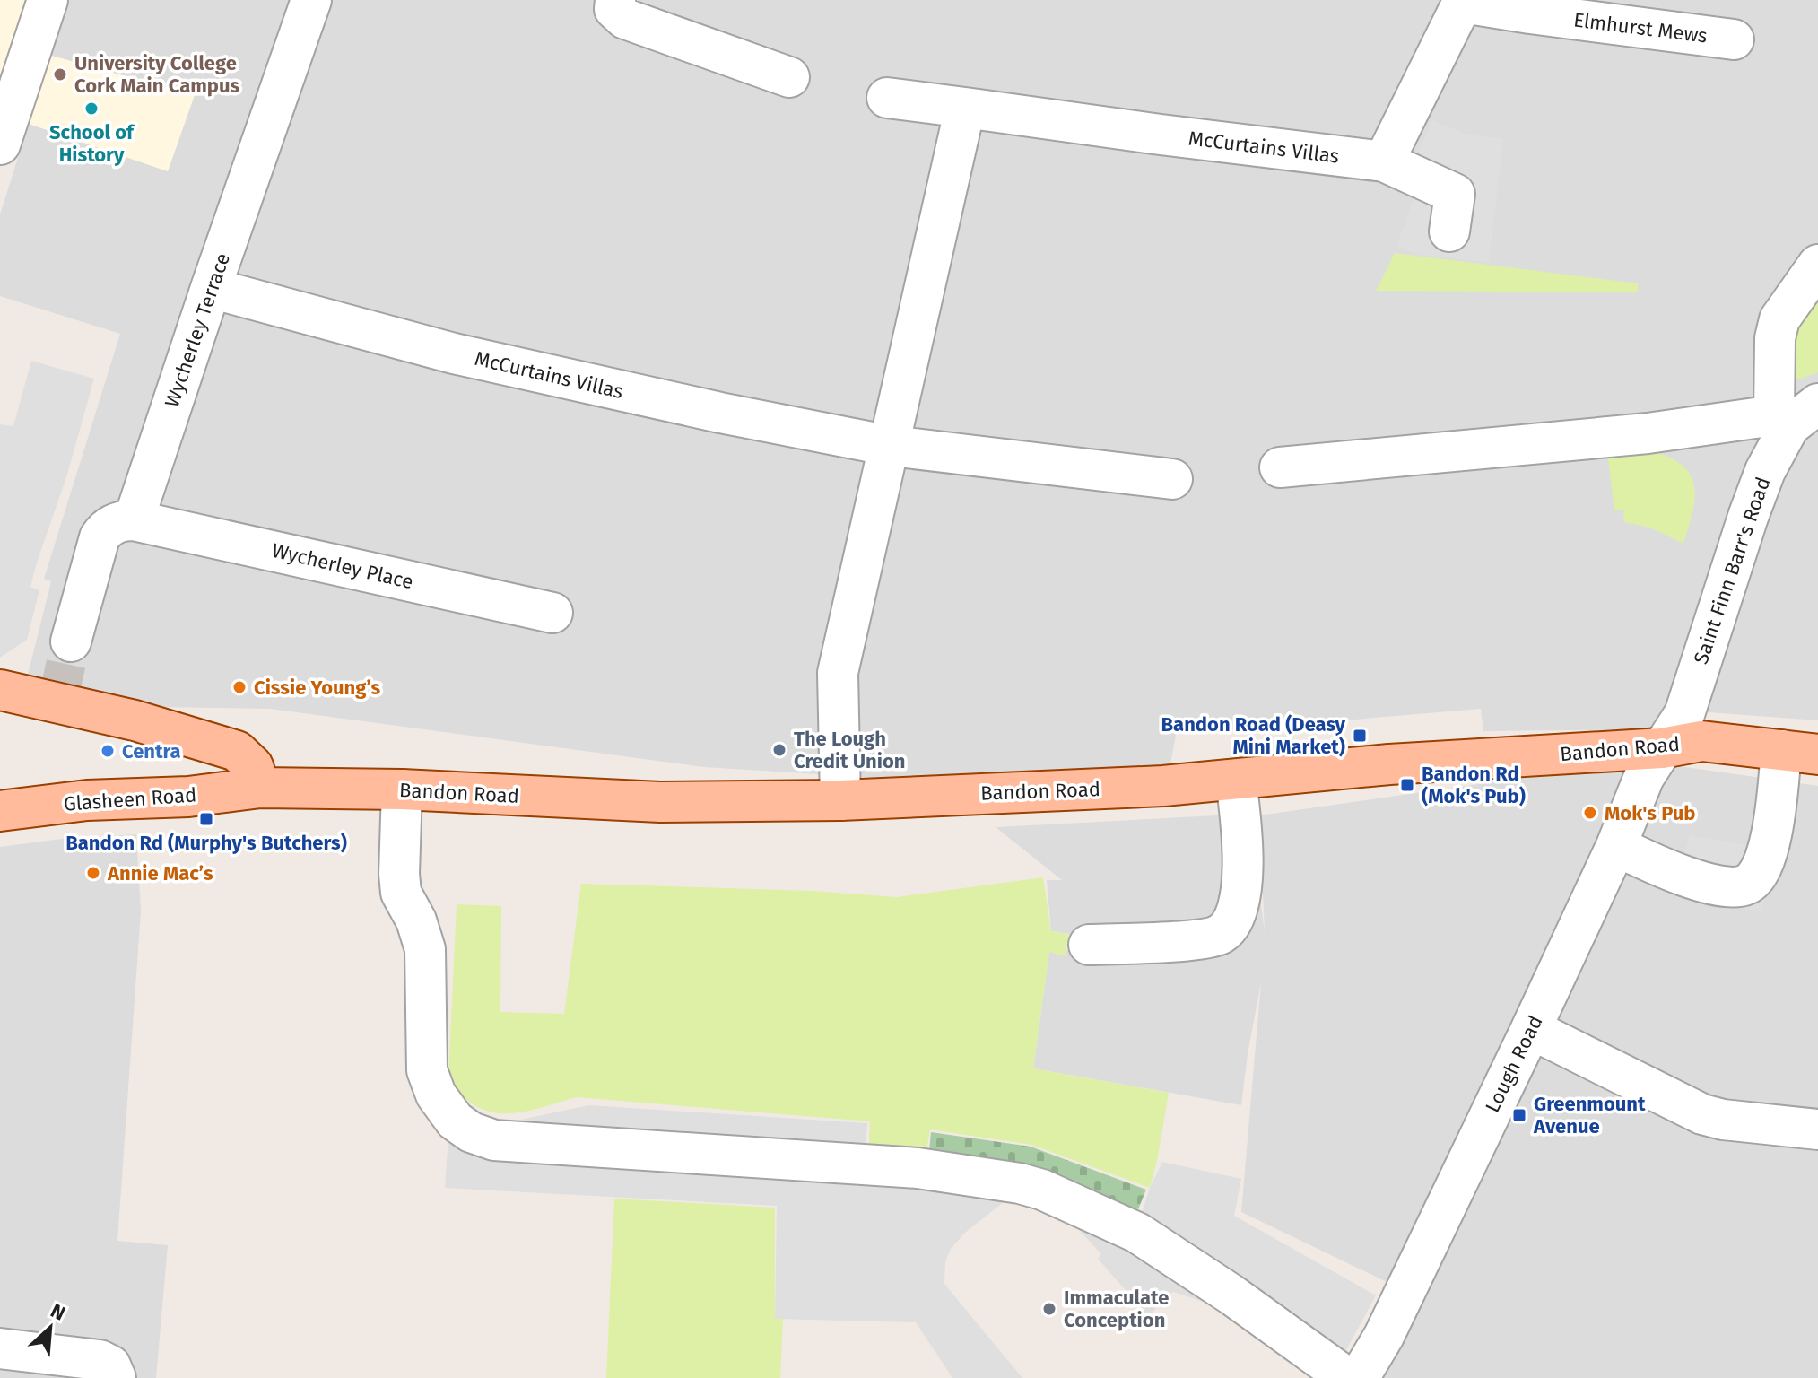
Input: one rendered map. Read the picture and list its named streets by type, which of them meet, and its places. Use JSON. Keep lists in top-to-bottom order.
{
  "streets": {
    "main road": ["Bandon Road", "Glasheen Road"],
    "street": [
      "Elmhurst Mews",
      "McCurtains Villas",
      "Wycherley Terrace",
      "Wycherley Place",
      "Saint Finn Barr's Road",
      "Lough Road"
    ]
  },
  "crossings": [
    ["McCurtains Villas", "Wycherley Terrace"],
    ["Wycherley Terrace", "Wycherley Place"],
    ["Saint Finn Barr's Road", "Bandon Road"],
    ["Saint Finn Barr's Road", "Lough Road"],
    ["Bandon Road", "Glasheen Road"],
    ["Bandon Road", "Lough Road"]
  ],
  "places": {
    "other": [
      "University College Cork Main Campus",
      "School of History",
      "Cissie Young’s",
      "The Lough Credit Union",
      "Centra",
      "Mok's Pub",
      "Annie Mac’s",
      "Immaculate Conception"
    ],
    "transit": [
      "Bandon Road (Deasy Mini Market)",
      "Bandon Rd (Mok's Pub)",
      "Bandon Rd (Murphy's Butchers)",
      "Greenmount Avenue"
    ]
  },
  "north": "top right"
}
